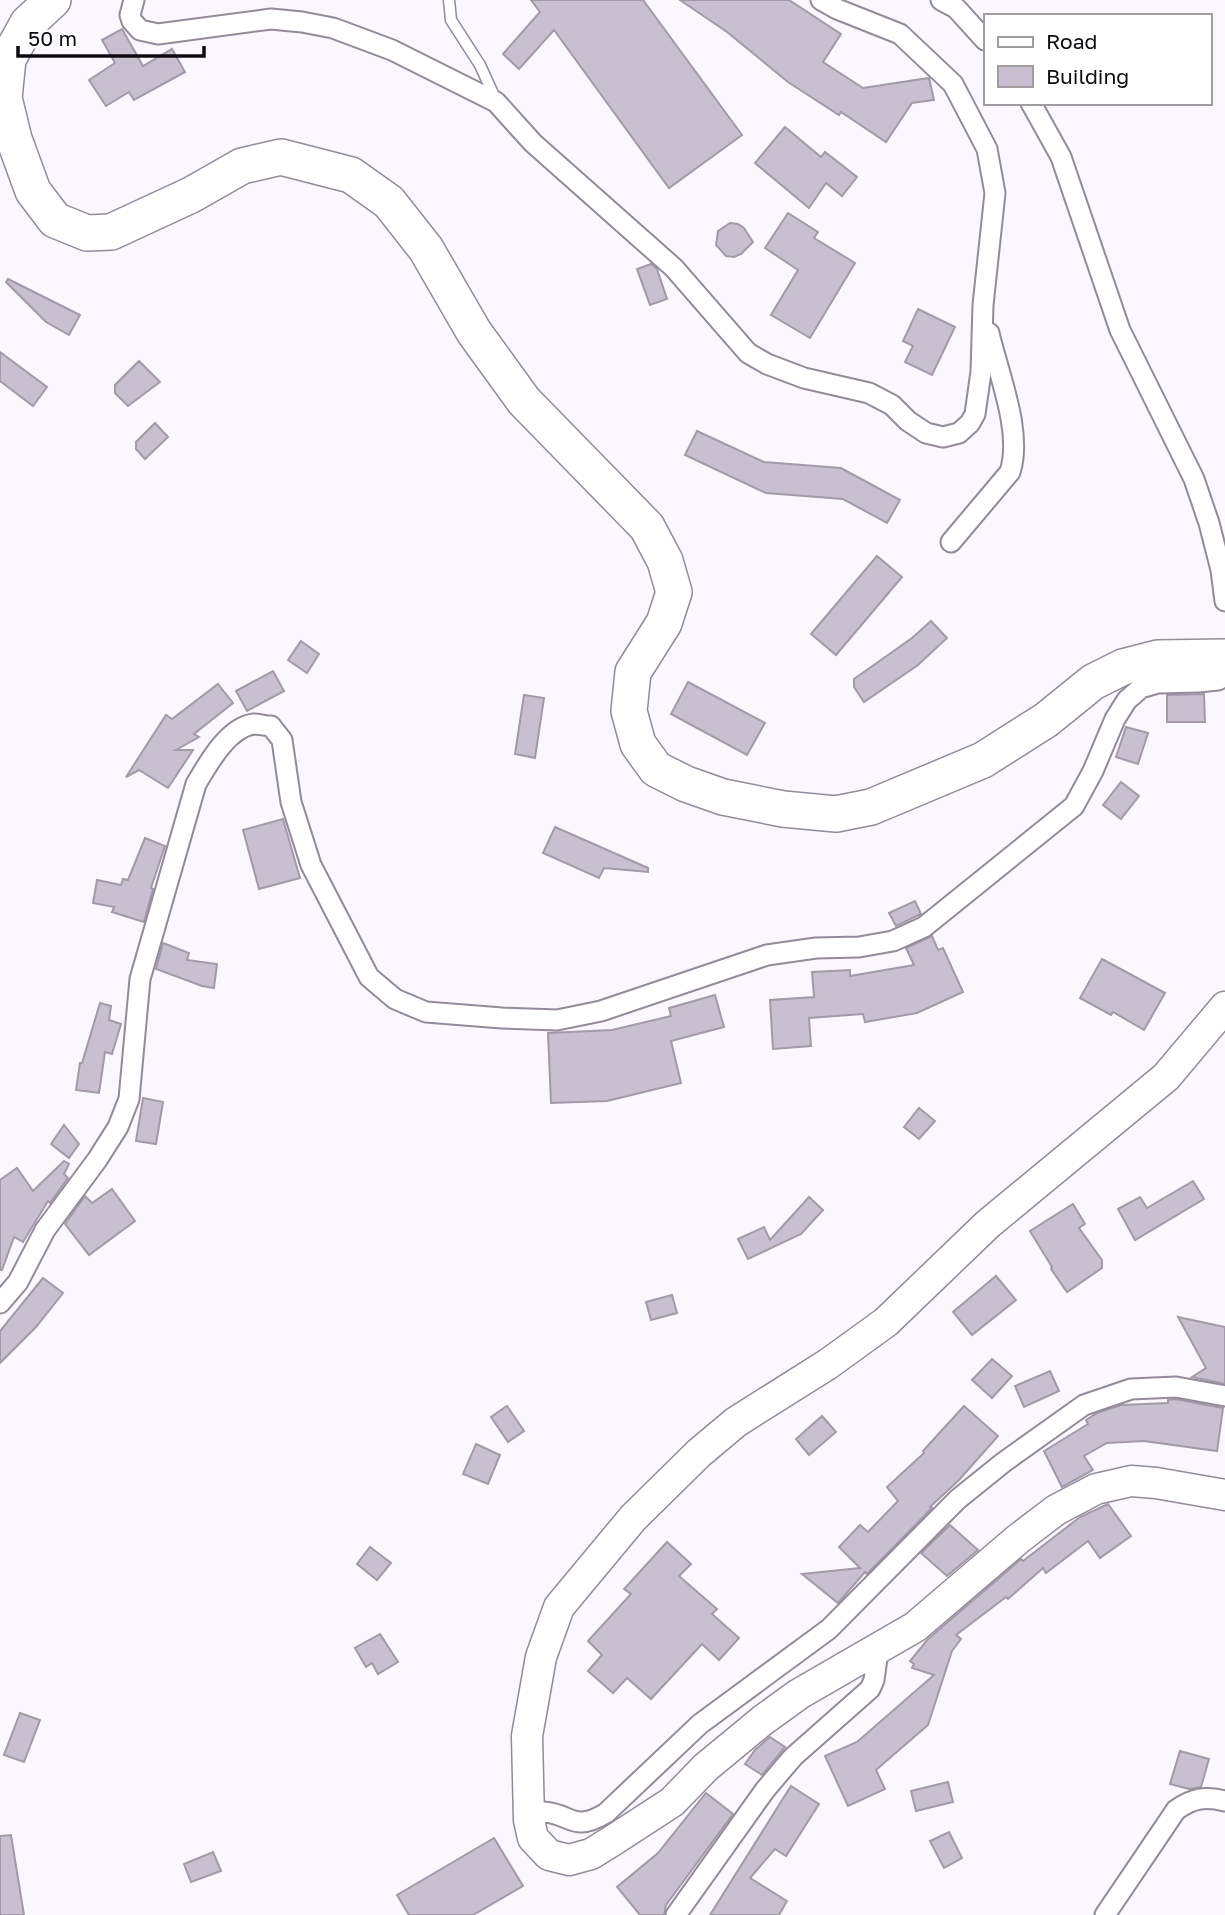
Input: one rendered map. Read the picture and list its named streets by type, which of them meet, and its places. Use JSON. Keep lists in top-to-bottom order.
{
  "legend": ["Road", "Building"],
  "scale_bar": "50 m"
}
